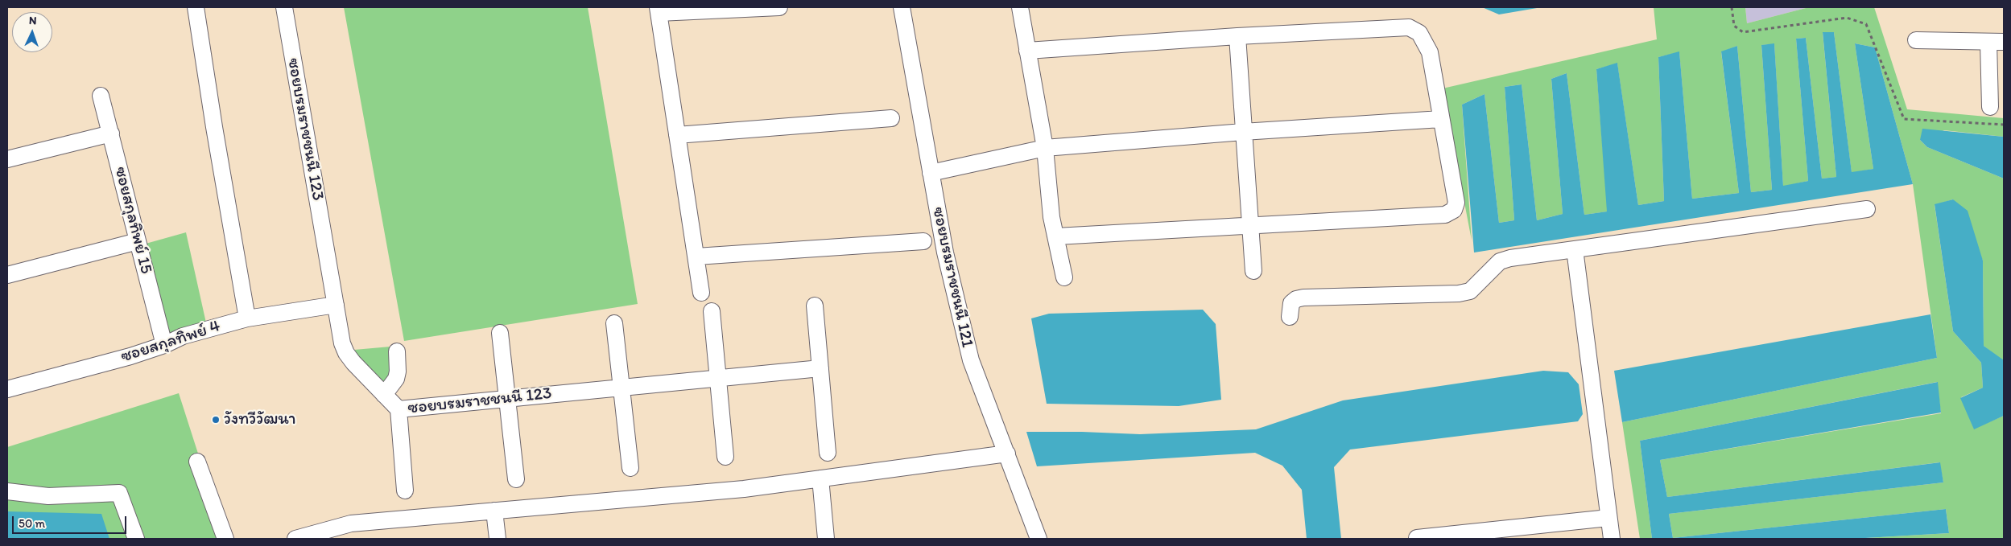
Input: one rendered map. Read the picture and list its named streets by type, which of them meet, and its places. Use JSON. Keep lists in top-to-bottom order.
{
  "streets": {
    "street": [
      "ซอยบรมราชชนนี 123",
      "ซอยสกุลทิพย์ 15",
      "ซอยบรมราชชนนี 121",
      "ซอยสกุลทิพย์ 4"
    ]
  },
  "crossings": [
    ["ซอยบรมราชชนนี 123", "ซอยสกุลทิพย์ 4"],
    ["ซอยสกุลทิพย์ 15", "ซอยสกุลทิพย์ 4"]
  ],
  "places": ["วังทวีวัฒนา"],
  "scale_bar": "50 m",
  "north": "top"
}
